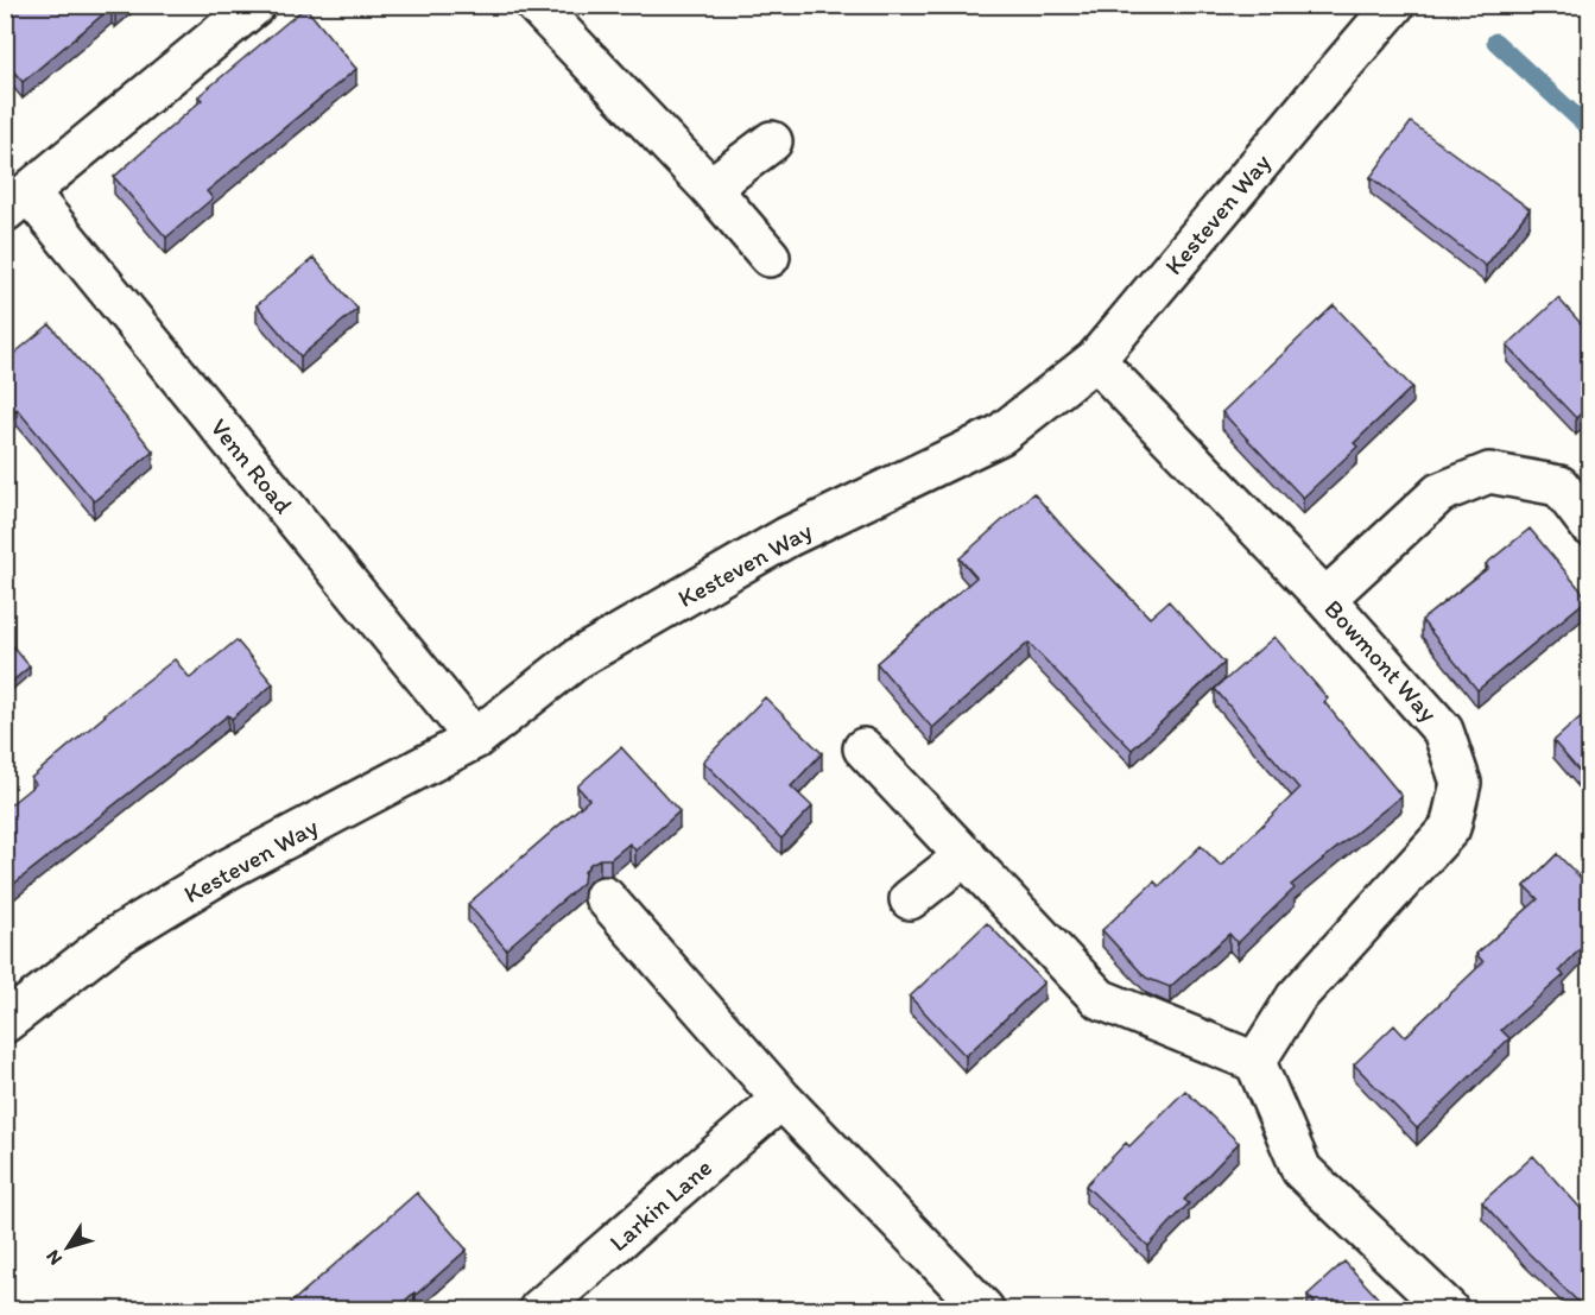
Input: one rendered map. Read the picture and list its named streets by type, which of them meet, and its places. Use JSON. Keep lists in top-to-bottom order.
{
  "streets": {
    "street": [
      "Kesteven Way",
      "Venn Road",
      "Bowmont Way",
      "Larkin Lane"
    ]
  },
  "crossings": [
    ["Kesteven Way", "Venn Road"],
    ["Kesteven Way", "Bowmont Way"]
  ],
  "north": "bottom left"
}
